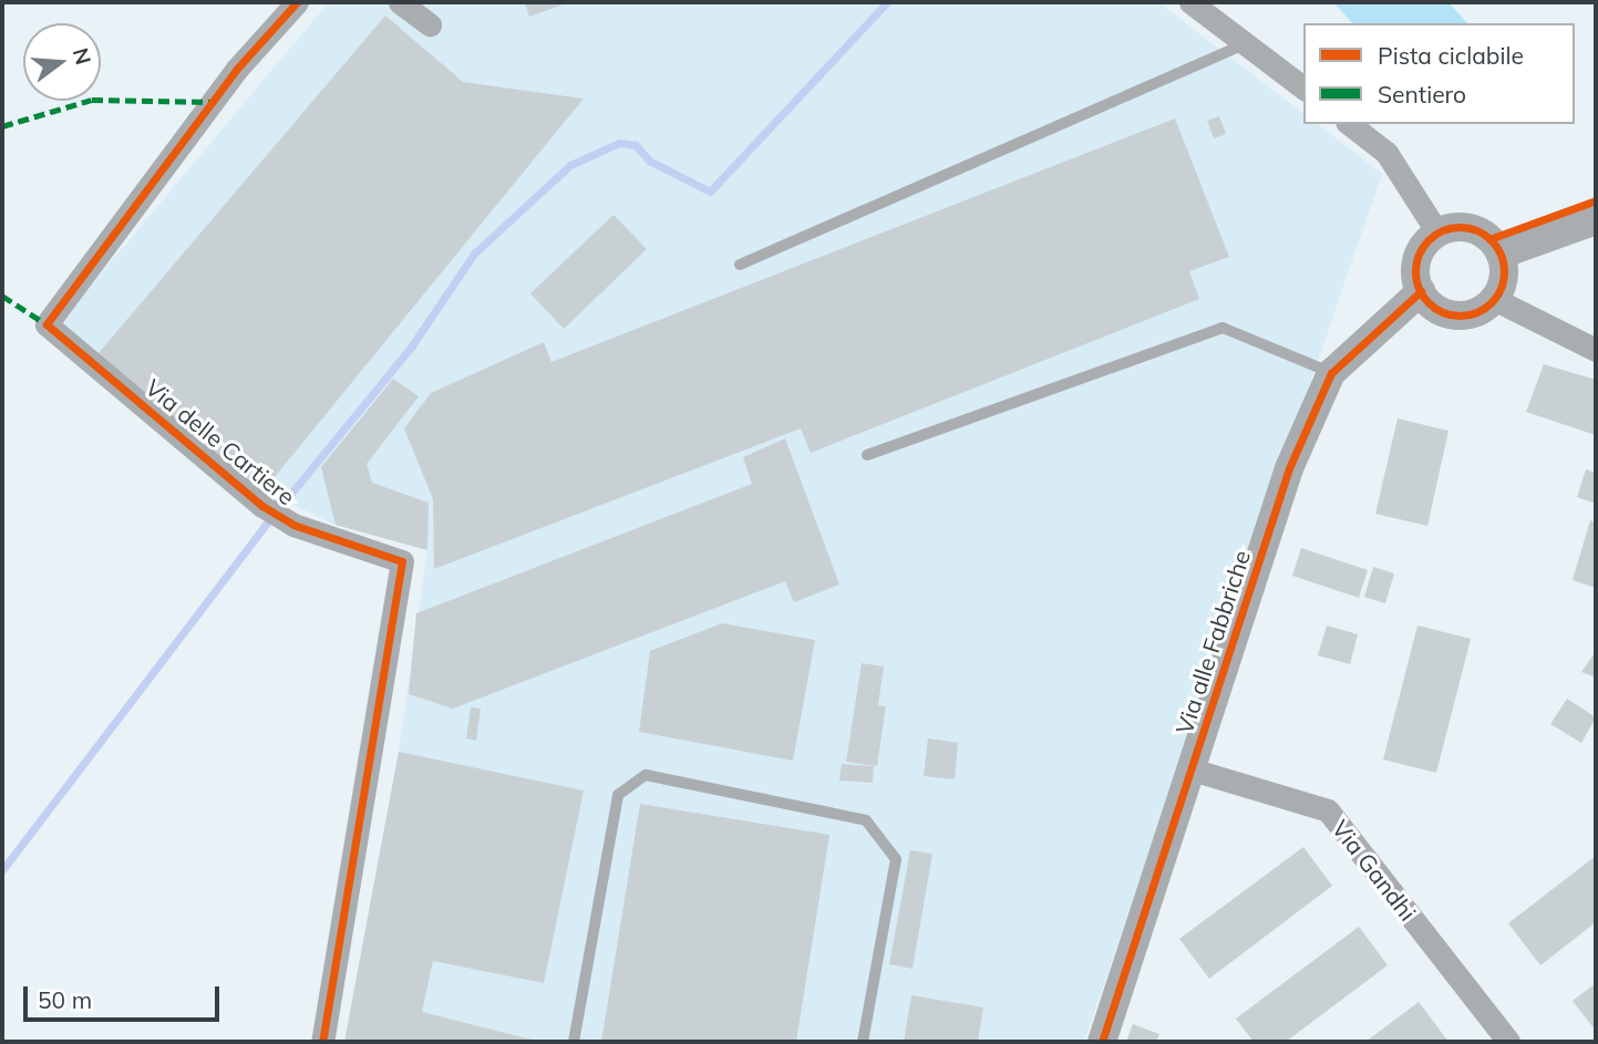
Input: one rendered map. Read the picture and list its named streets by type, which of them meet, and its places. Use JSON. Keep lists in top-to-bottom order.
{
  "streets": {
    "street": ["Via delle Cartiere", "Via alle Fabbriche", "Via Gandhi"]
  },
  "crossings": [
    ["Via alle Fabbriche", "Via Gandhi"]
  ],
  "legend": ["Pista ciclabile", "Sentiero"],
  "scale_bar": "50 m",
  "north": "right"
}
